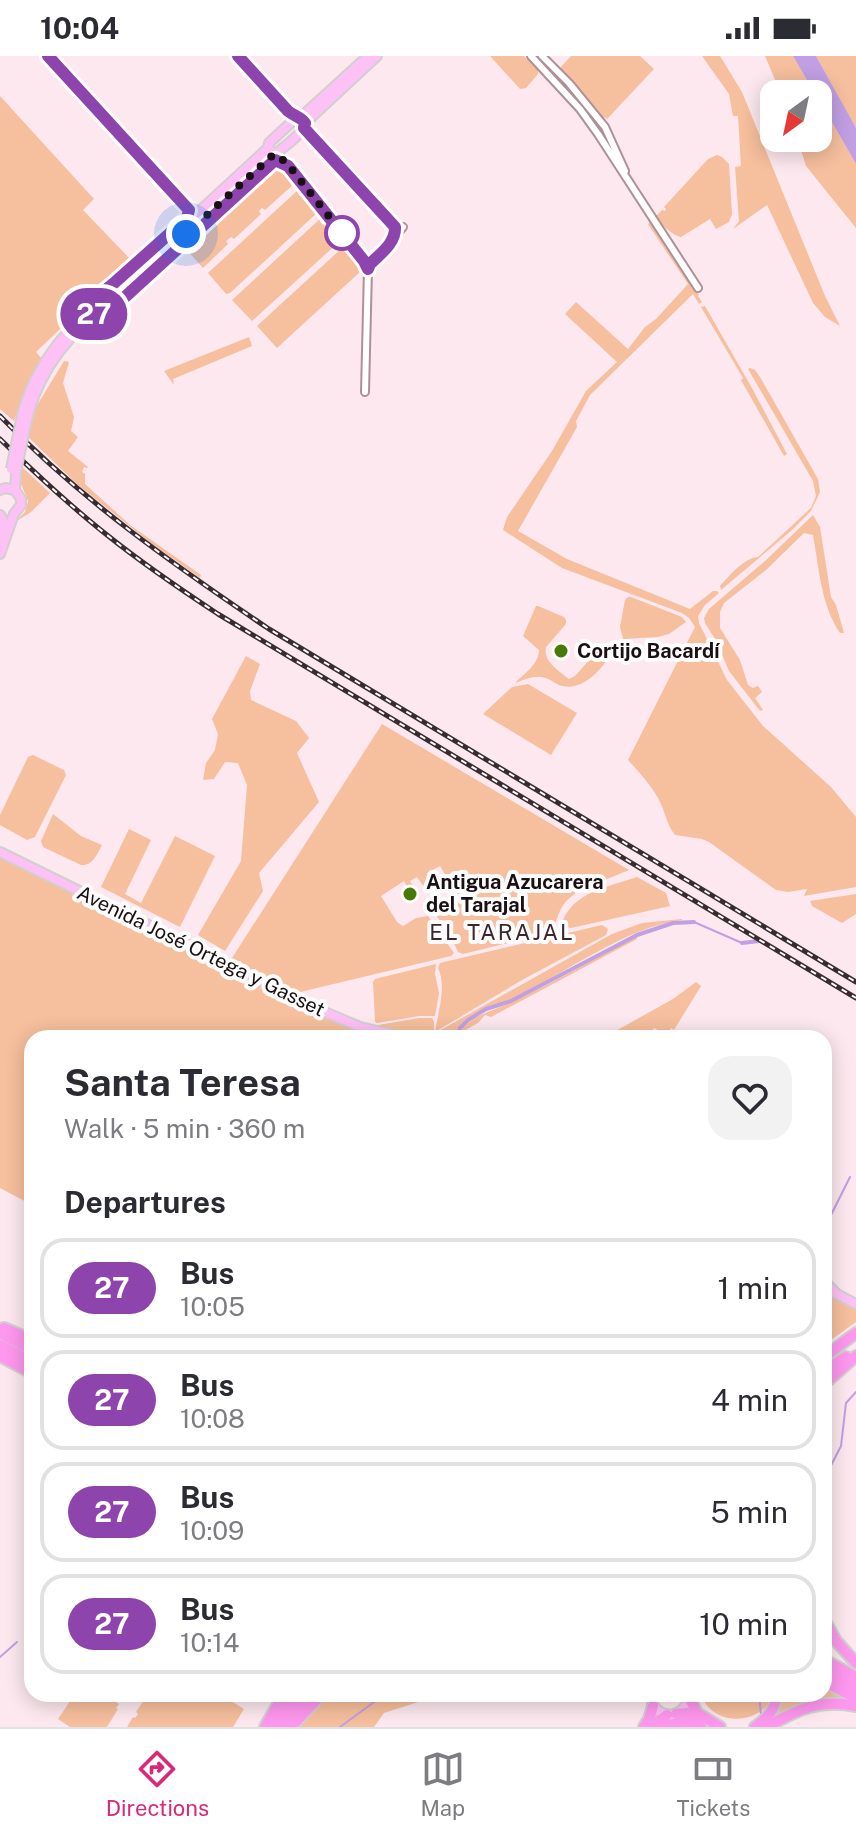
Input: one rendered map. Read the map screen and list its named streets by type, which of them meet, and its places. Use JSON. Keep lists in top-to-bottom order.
{
  "streets": {
    "main road": ["Avenida José Ortega y Gasset"]
  },
  "districts": ["EL TARAJAL"],
  "places": ["Cortijo Bacardí", "Antigua Azucarera del Tarajal"],
  "lines": ["bus line 27"],
  "north": "bottom left",
  "page": {
    "status": "10:04",
    "on_map": "27",
    "heading": [
      ["Santa Teresa", "Walk · 5 min · 360 m"],
      "Departures"
    ],
    "list": [
      {
        "mark": "27",
        "name": "Bus",
        "note": "10:05",
        "value": "1 min"
      },
      {
        "mark": "27",
        "name": "Bus",
        "note": "10:08",
        "value": "4 min"
      },
      {
        "mark": "27",
        "name": "Bus",
        "note": "10:09",
        "value": "5 min"
      },
      {
        "mark": "27",
        "name": "Bus",
        "note": "10:14",
        "value": "10 min"
      }
    ],
    "tabs": ["Directions", "Map", "Tickets"]
  }
}
